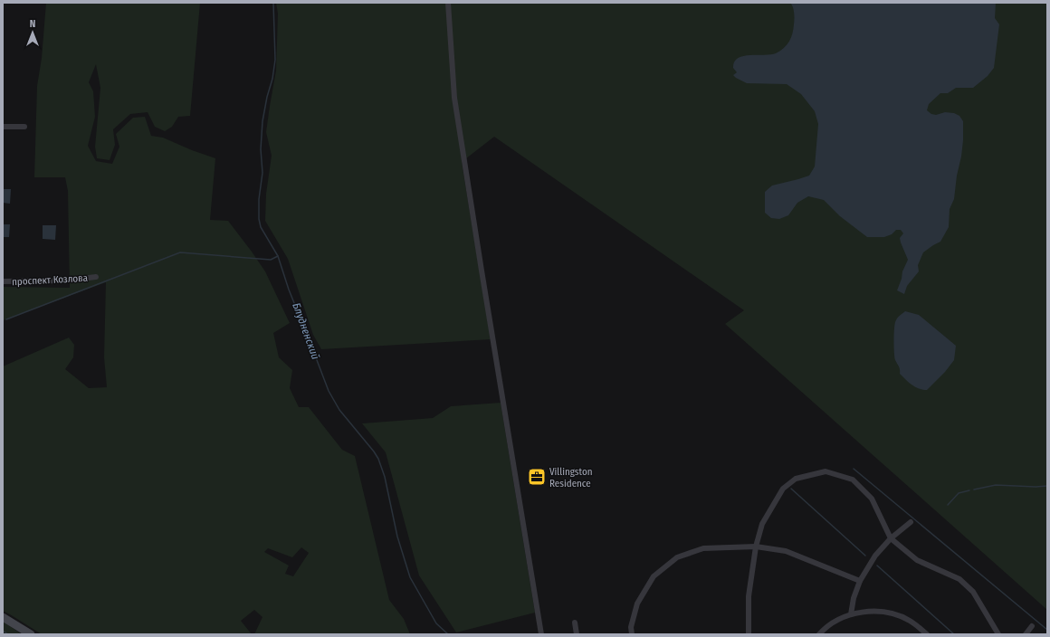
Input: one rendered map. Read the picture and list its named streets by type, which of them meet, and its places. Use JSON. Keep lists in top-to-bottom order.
{
  "streets": {
    "street": ["проспект Козлова"]
  },
  "water": ["Блудненский"],
  "places": {
    "office": ["Villingston Residence"]
  },
  "north": "top"
}
